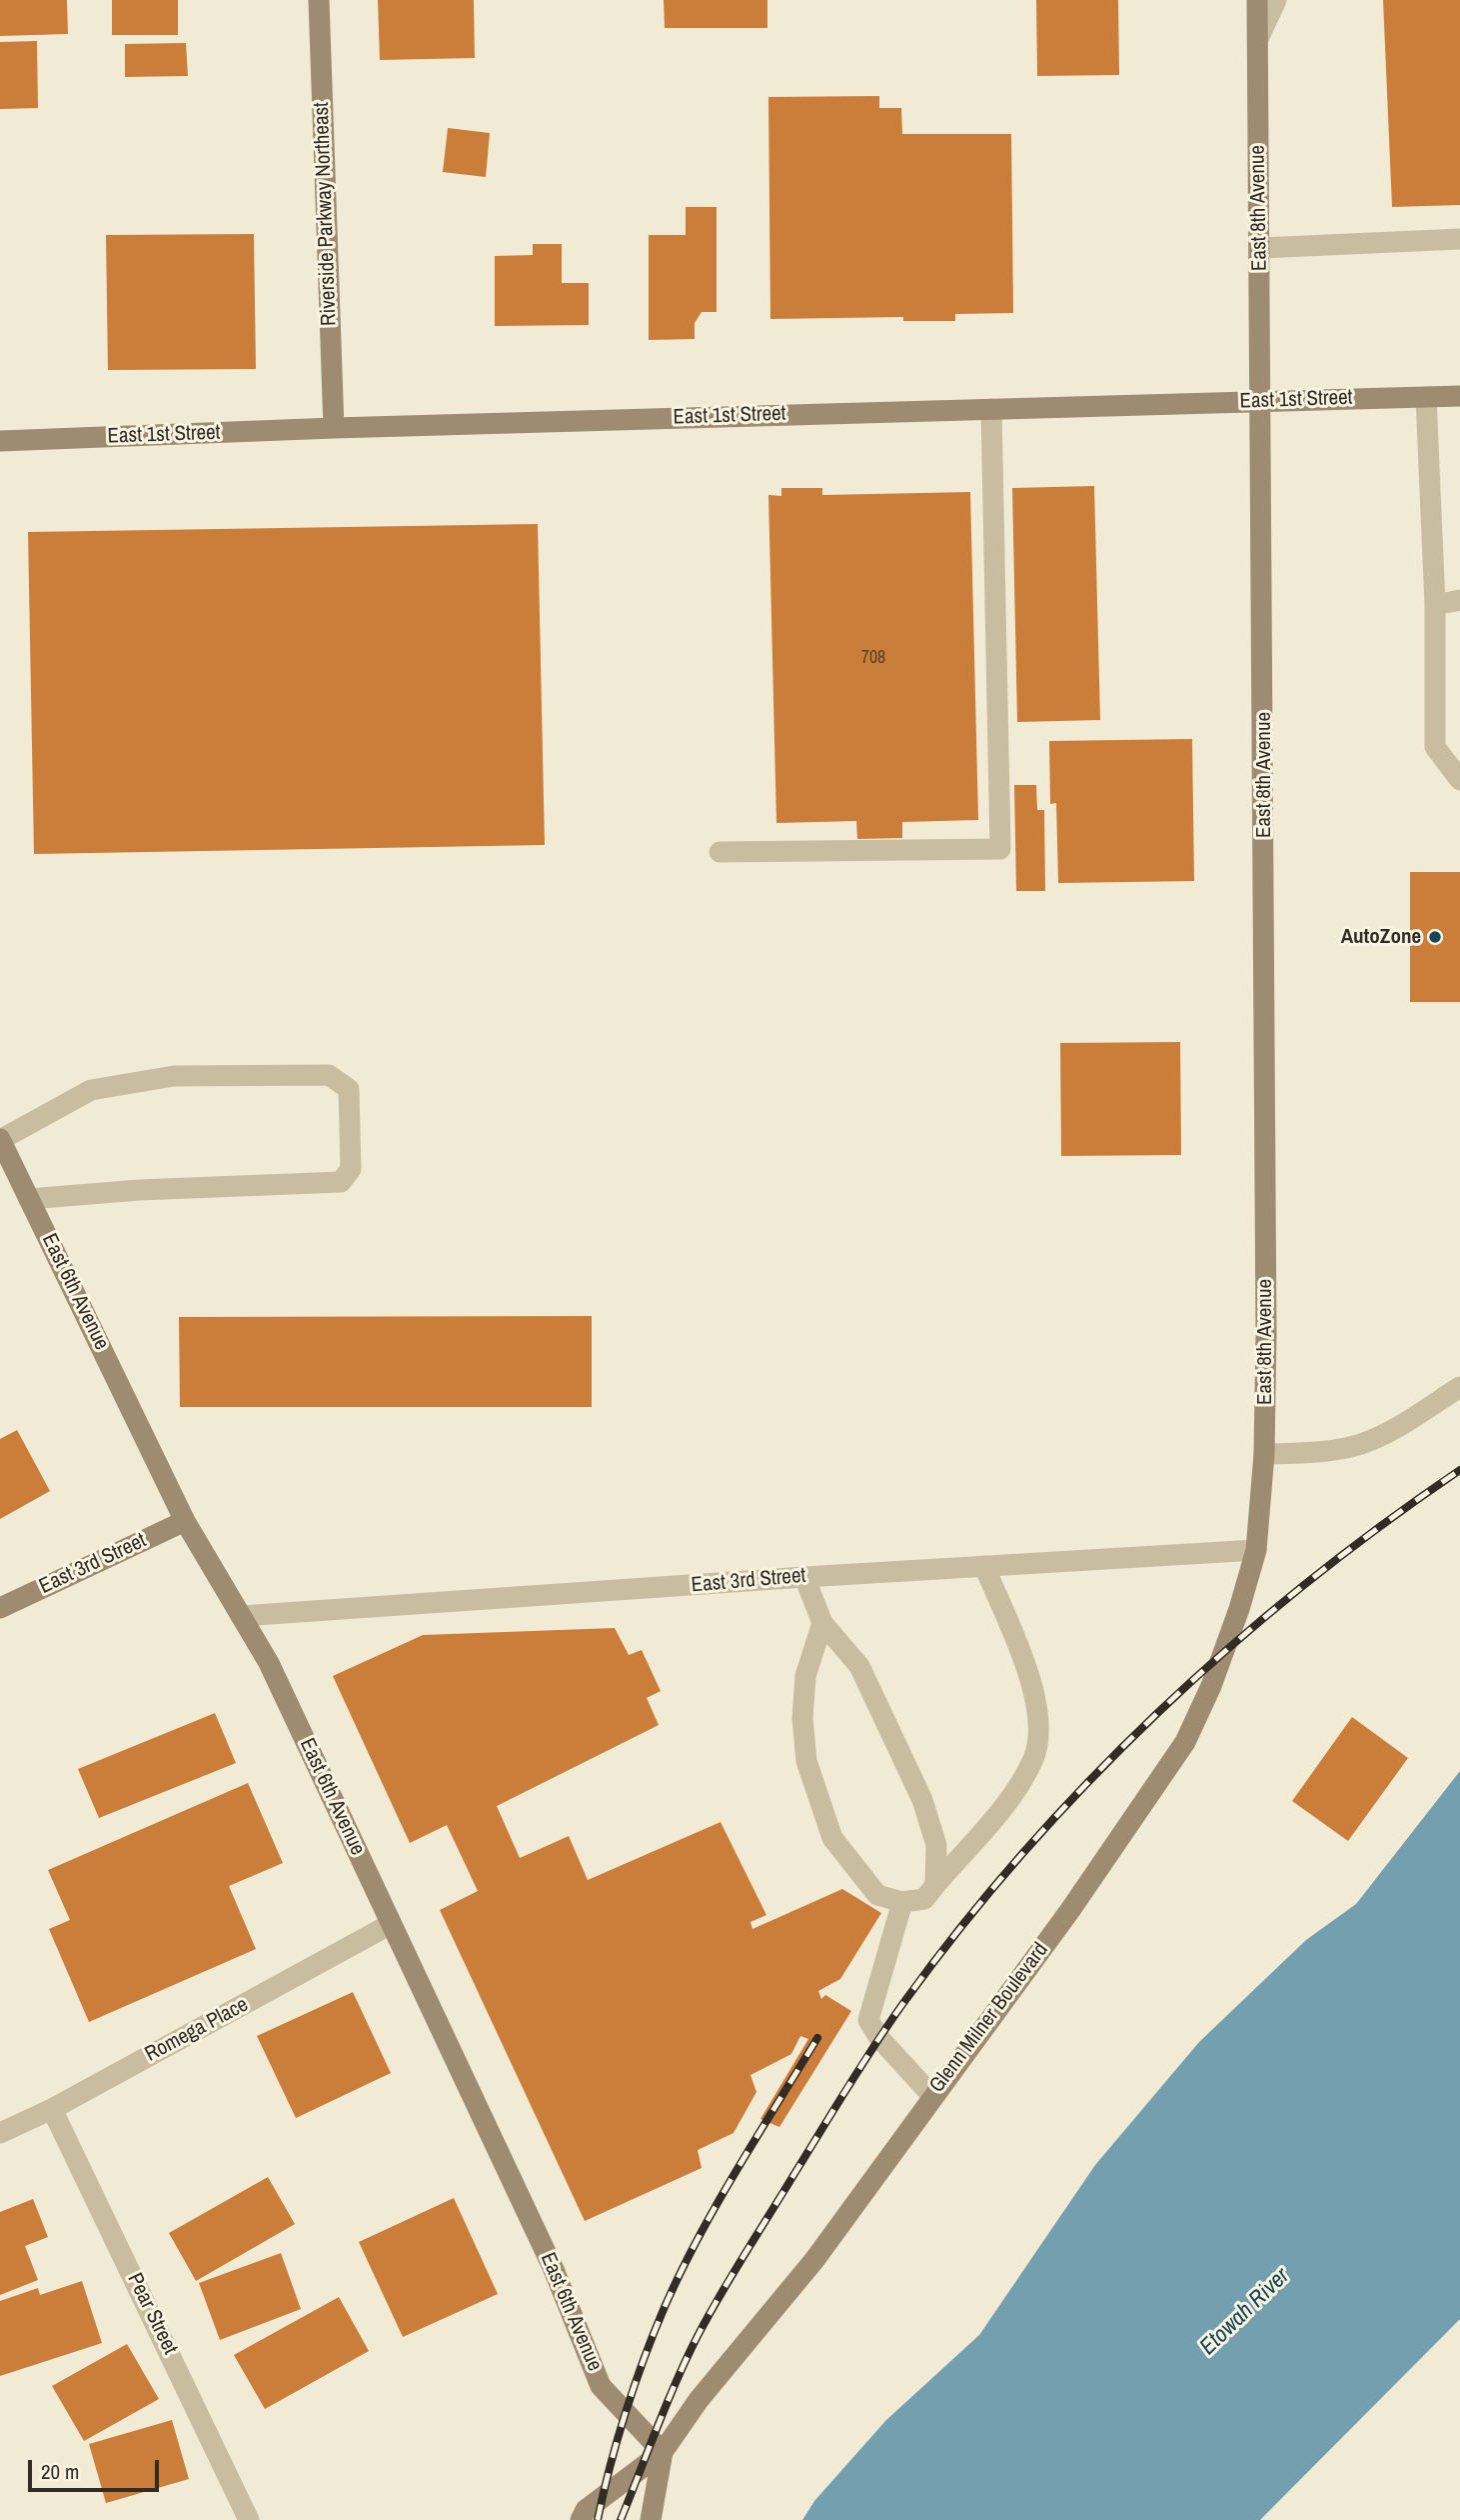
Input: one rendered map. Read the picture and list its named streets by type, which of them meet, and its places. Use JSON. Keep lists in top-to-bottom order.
{
  "streets": {
    "street": [
      "East 8th Avenue",
      "Riverside Parkway Northeast",
      "East 1st Street",
      "East 6th Avenue",
      "East 3rd Street",
      "Glenn Milner Boulevard",
      "Romega Place",
      "Pear Street"
    ]
  },
  "crossings": [
    ["East 8th Avenue", "East 1st Street"],
    ["East 8th Avenue", "East 3rd Street"],
    ["East 8th Avenue", "Glenn Milner Boulevard"],
    ["Riverside Parkway Northeast", "East 1st Street"],
    ["East 6th Avenue", "East 3rd Street"],
    ["East 6th Avenue", "Glenn Milner Boulevard"],
    ["East 6th Avenue", "Romega Place"],
    ["East 3rd Street", "Glenn Milner Boulevard"],
    ["Romega Place", "Pear Street"]
  ],
  "water": ["Etowah River"],
  "places": ["AutoZone"],
  "house_numbers": ["708"],
  "scale_bar": "20 m"
}
